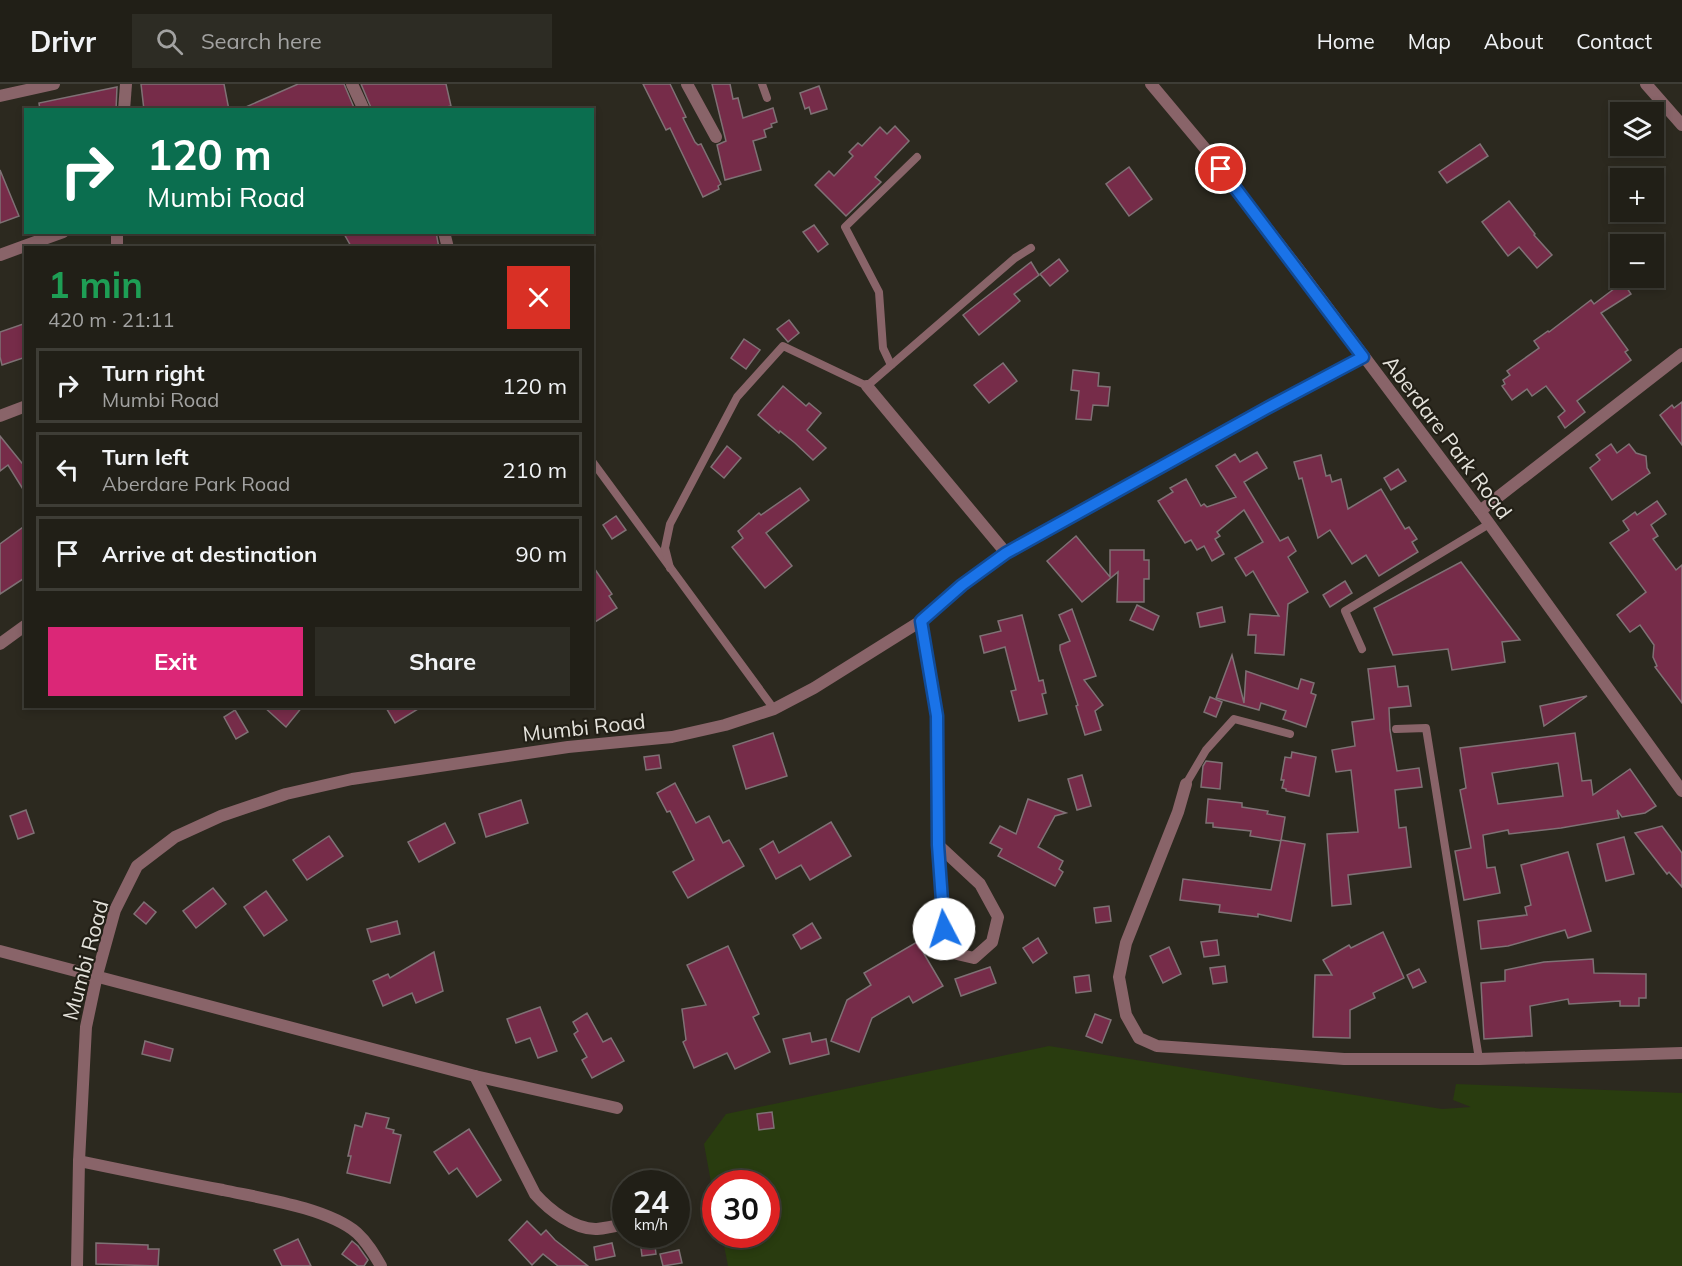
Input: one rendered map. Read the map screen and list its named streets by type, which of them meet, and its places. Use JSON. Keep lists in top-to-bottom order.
{
  "streets": {
    "street": ["Aberdare Park Road", "Mumbi Road"]
  },
  "crossings": [
    ["Aberdare Park Road", "Mumbi Road"]
  ],
  "page": {
    "header": "Drivr",
    "search": "Search here",
    "nav": [
      "Home",
      "Map",
      "About",
      "Contact"
    ],
    "map_buttons": ["+", "−"],
    "turn": ["120 m", "Mumbi Road"],
    "heading": ["1 min", "420 m · 21:11"],
    "list": [
      {
        "name": "Turn right",
        "note": "Mumbi Road",
        "value": "120 m"
      },
      {
        "name": "Turn left",
        "note": "Aberdare Park Road",
        "value": "210 m"
      },
      {
        "name": "Arrive at destination",
        "value": "90 m"
      }
    ],
    "buttons": ["Exit", "Share"],
    "speed": "24 km/h",
    "limit": "30"
  }
}
